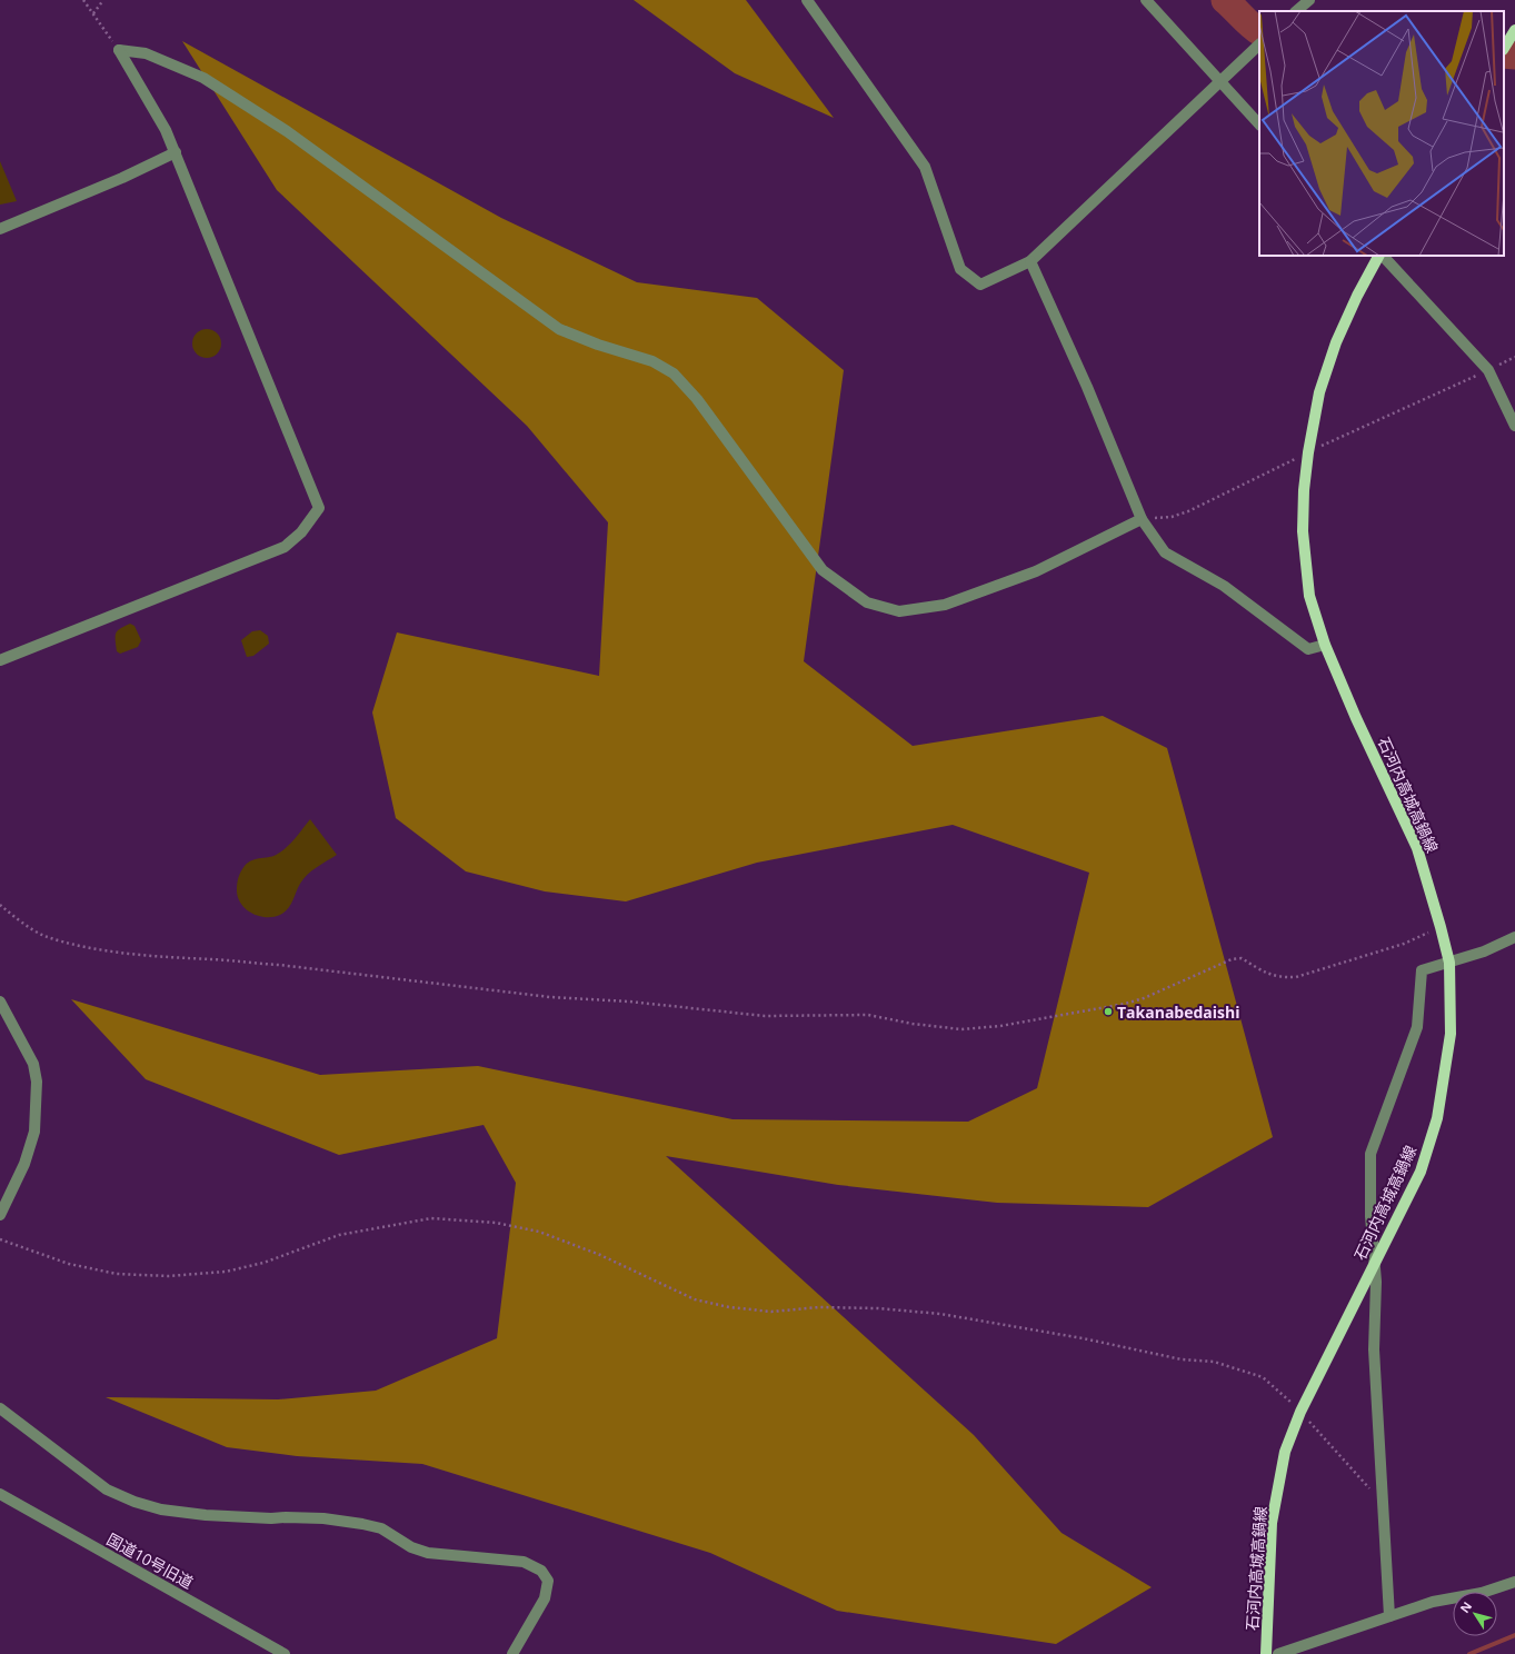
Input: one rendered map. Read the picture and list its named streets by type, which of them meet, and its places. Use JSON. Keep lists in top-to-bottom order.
{
  "streets": {
    "main road": ["石河内高城高鍋線"],
    "street": ["国道10号旧道"]
  },
  "places": ["Takanabedaishi"],
  "north": "top left"
}
